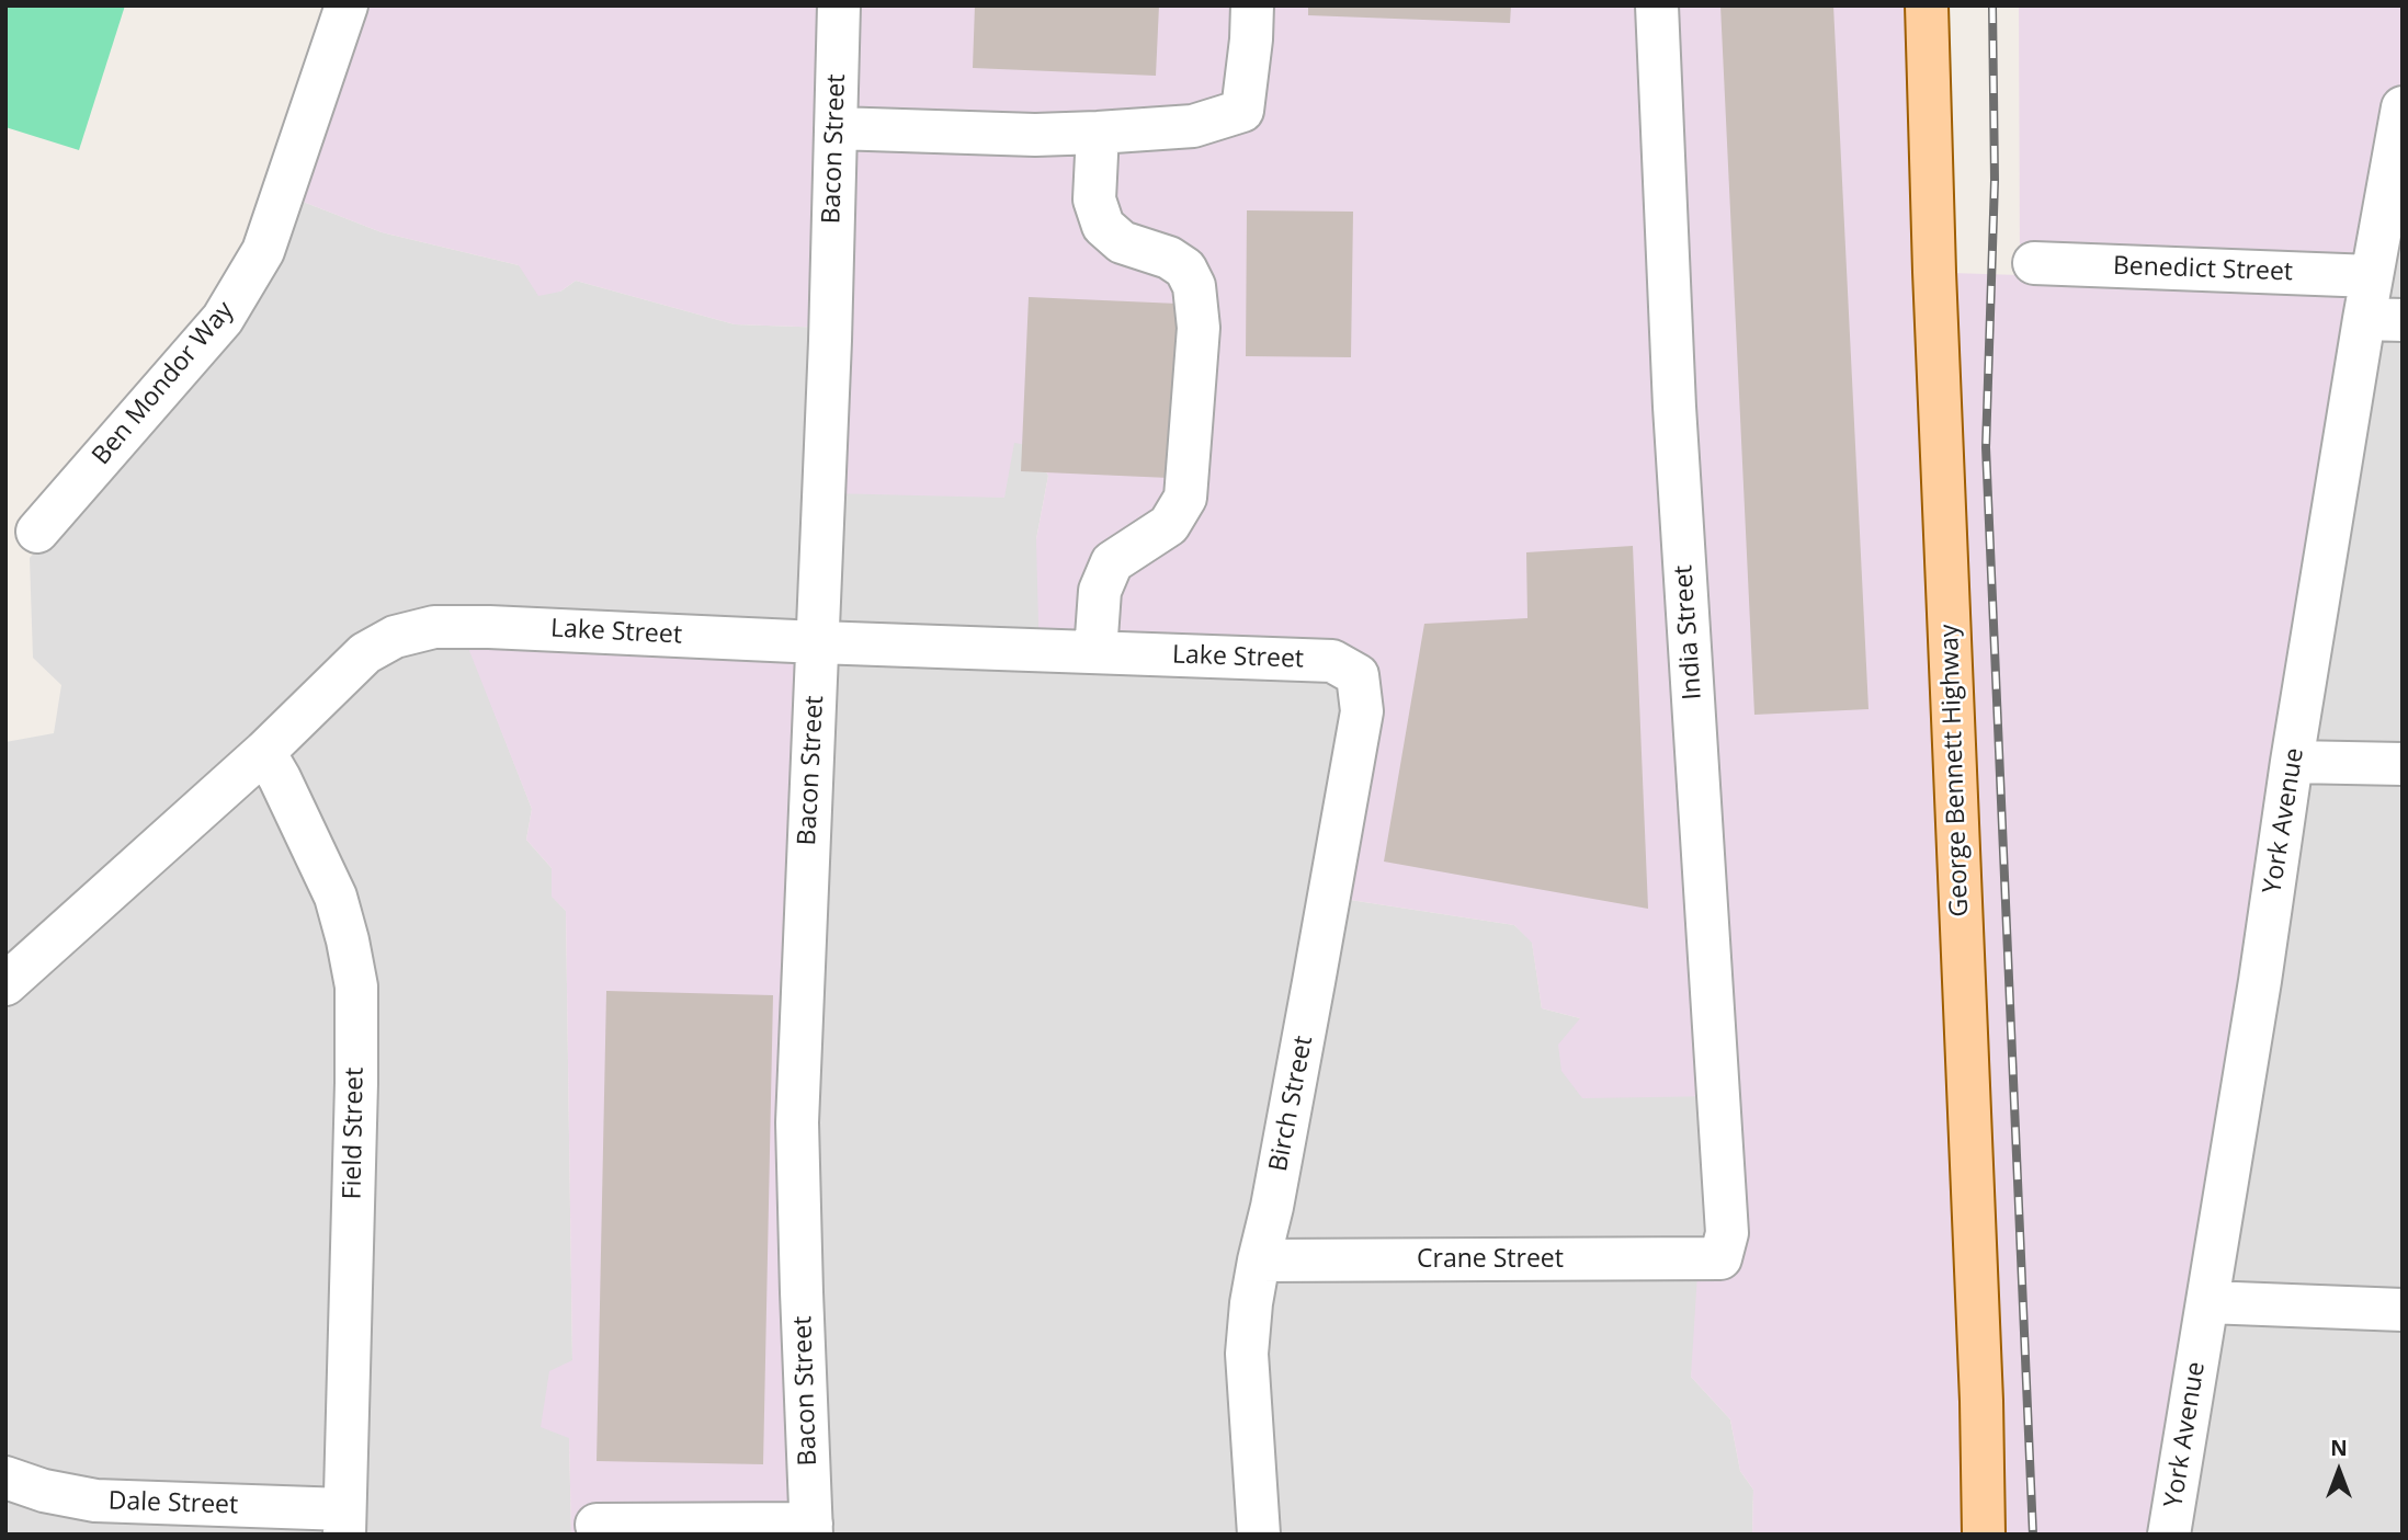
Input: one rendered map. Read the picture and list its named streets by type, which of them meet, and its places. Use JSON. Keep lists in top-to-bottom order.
{
  "streets": {
    "main road": ["George Bennett Highway"],
    "street": [
      "Bacon Street",
      "Benedict Street",
      "Ben Mondor Way",
      "Lake Street",
      "India Street",
      "York Avenue",
      "Birch Street",
      "Field Street",
      "Crane Street",
      "Dale Street"
    ]
  },
  "crossings": [
    ["Bacon Street", "Lake Street"],
    ["Benedict Street", "York Avenue"],
    ["Lake Street", "Birch Street"],
    ["Lake Street", "Field Street"],
    ["India Street", "Crane Street"],
    ["Birch Street", "Crane Street"],
    ["Field Street", "Dale Street"]
  ],
  "north": "top"
}
